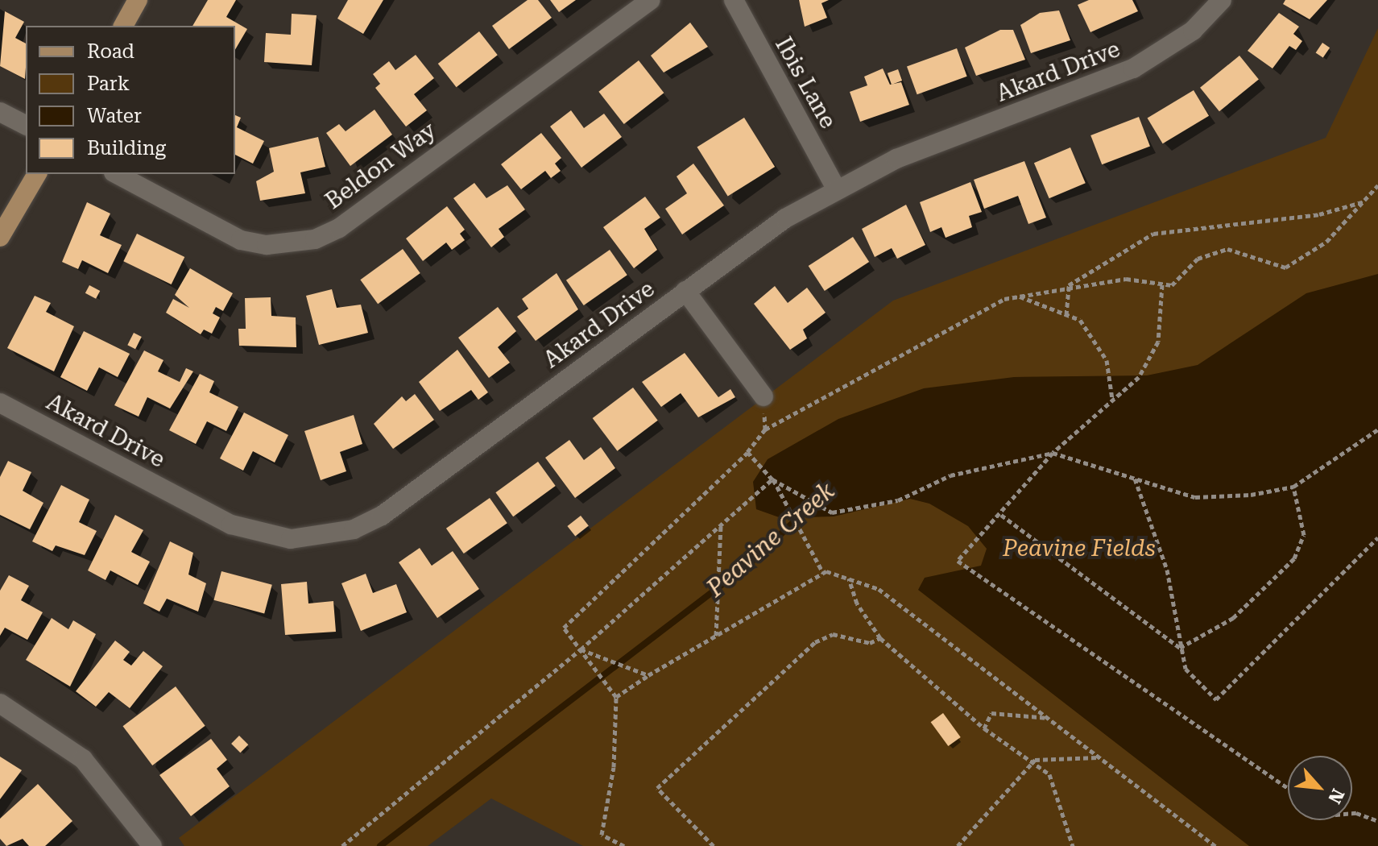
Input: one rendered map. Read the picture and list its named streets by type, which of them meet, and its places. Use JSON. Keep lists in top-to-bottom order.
{
  "streets": {
    "street": ["Akard Drive", "Ibis Lane", "Beldon Way"]
  },
  "crossings": [
    ["Akard Drive", "Ibis Lane"]
  ],
  "water": ["Peavine Creek"],
  "parks": ["Peavine Fields"],
  "legend": [
    "Road",
    "Park",
    "Water",
    "Building"
  ],
  "north": "bottom right"
}
